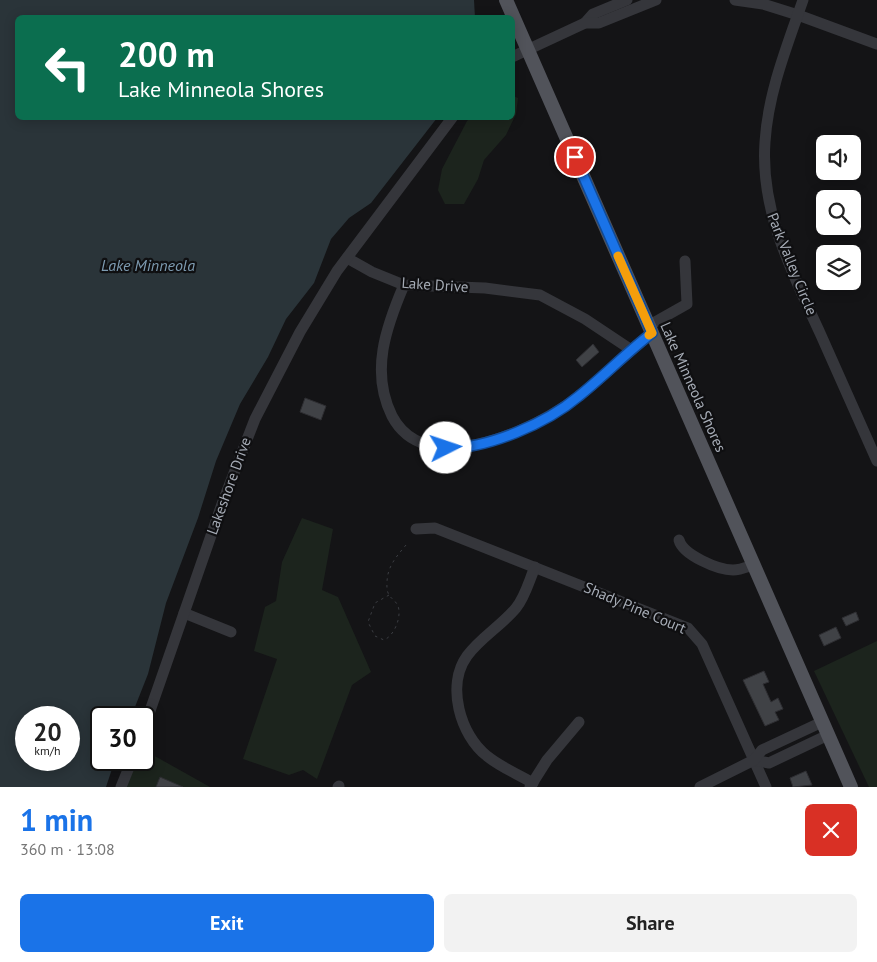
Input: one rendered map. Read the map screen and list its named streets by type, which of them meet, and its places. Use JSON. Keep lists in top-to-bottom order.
{
  "streets": {
    "main road": ["Lake Minneola Shores"],
    "street": [
      "Park Valley Circle",
      "Lake Drive",
      "Lakeshore Drive",
      "Shady Pine Court"
    ]
  },
  "crossings": [
    ["Lake Drive", "Lakeshore Drive"]
  ],
  "water": ["Lake Minneola"],
  "page": {
    "turn": ["200 m", "Lake Minneola Shores"],
    "speed": "20 km/h",
    "limit": "30",
    "heading": ["1 min", "360 m · 13:08"],
    "buttons": ["Exit", "Share"]
  }
}
